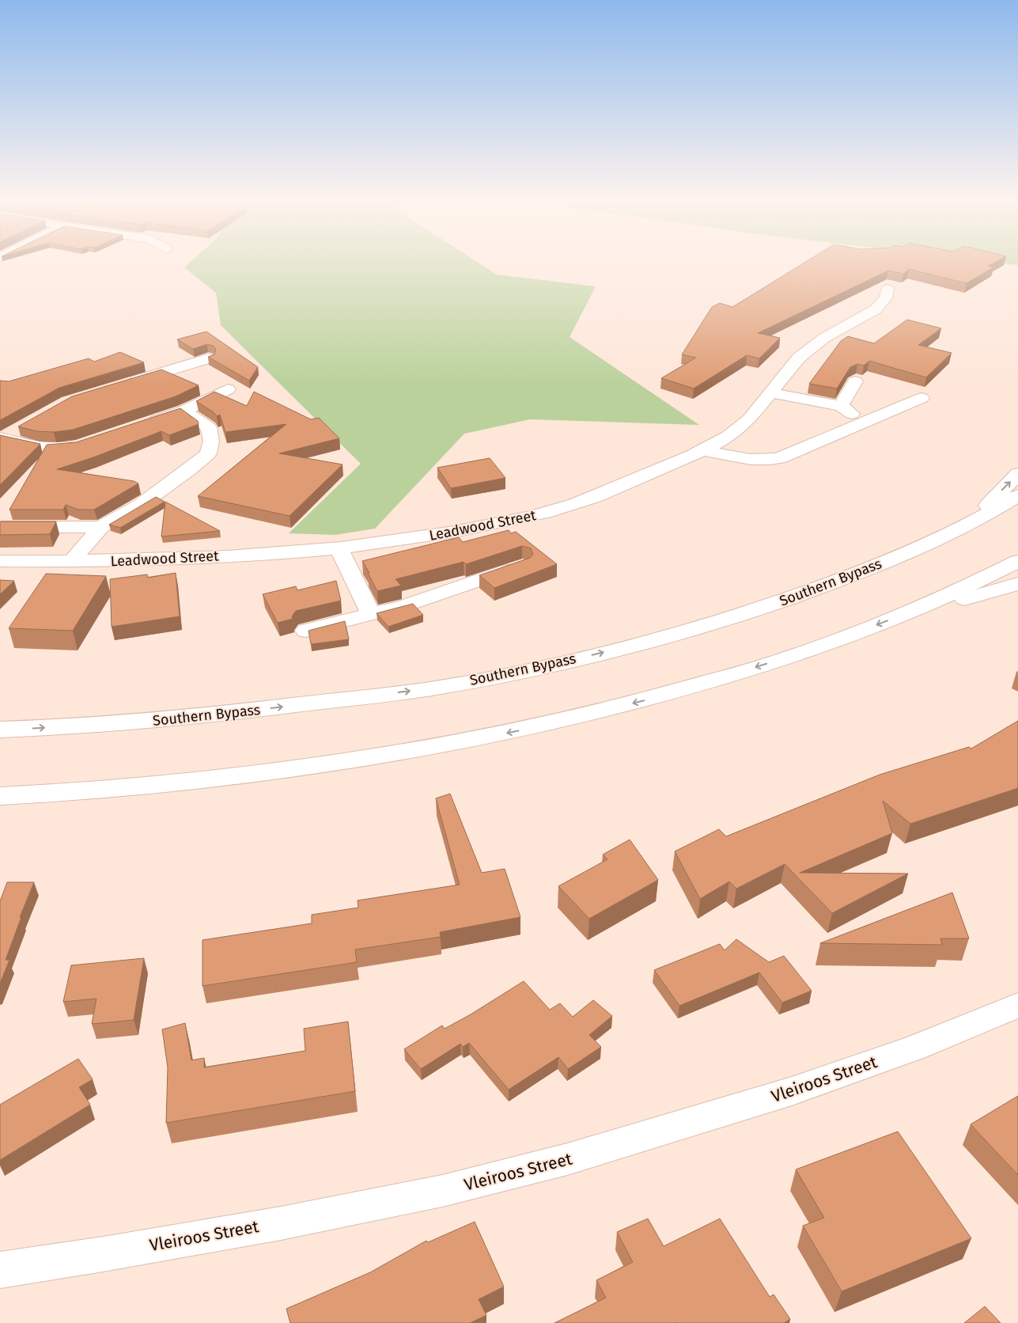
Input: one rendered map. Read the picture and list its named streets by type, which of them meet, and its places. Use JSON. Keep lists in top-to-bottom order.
{
  "streets": {
    "main road": ["Leadwood Street", "Southern Bypass", "Vleiroos Street"]
  }
}
